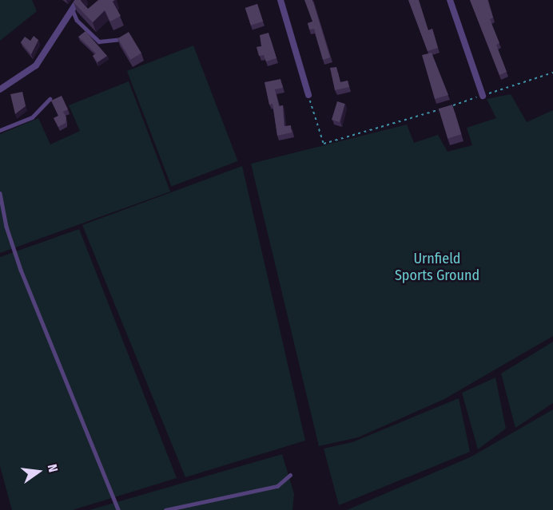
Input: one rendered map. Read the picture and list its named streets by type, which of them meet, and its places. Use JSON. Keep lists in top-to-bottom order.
{
  "parks": ["Urnfield Sports Ground"],
  "north": "right"
}
